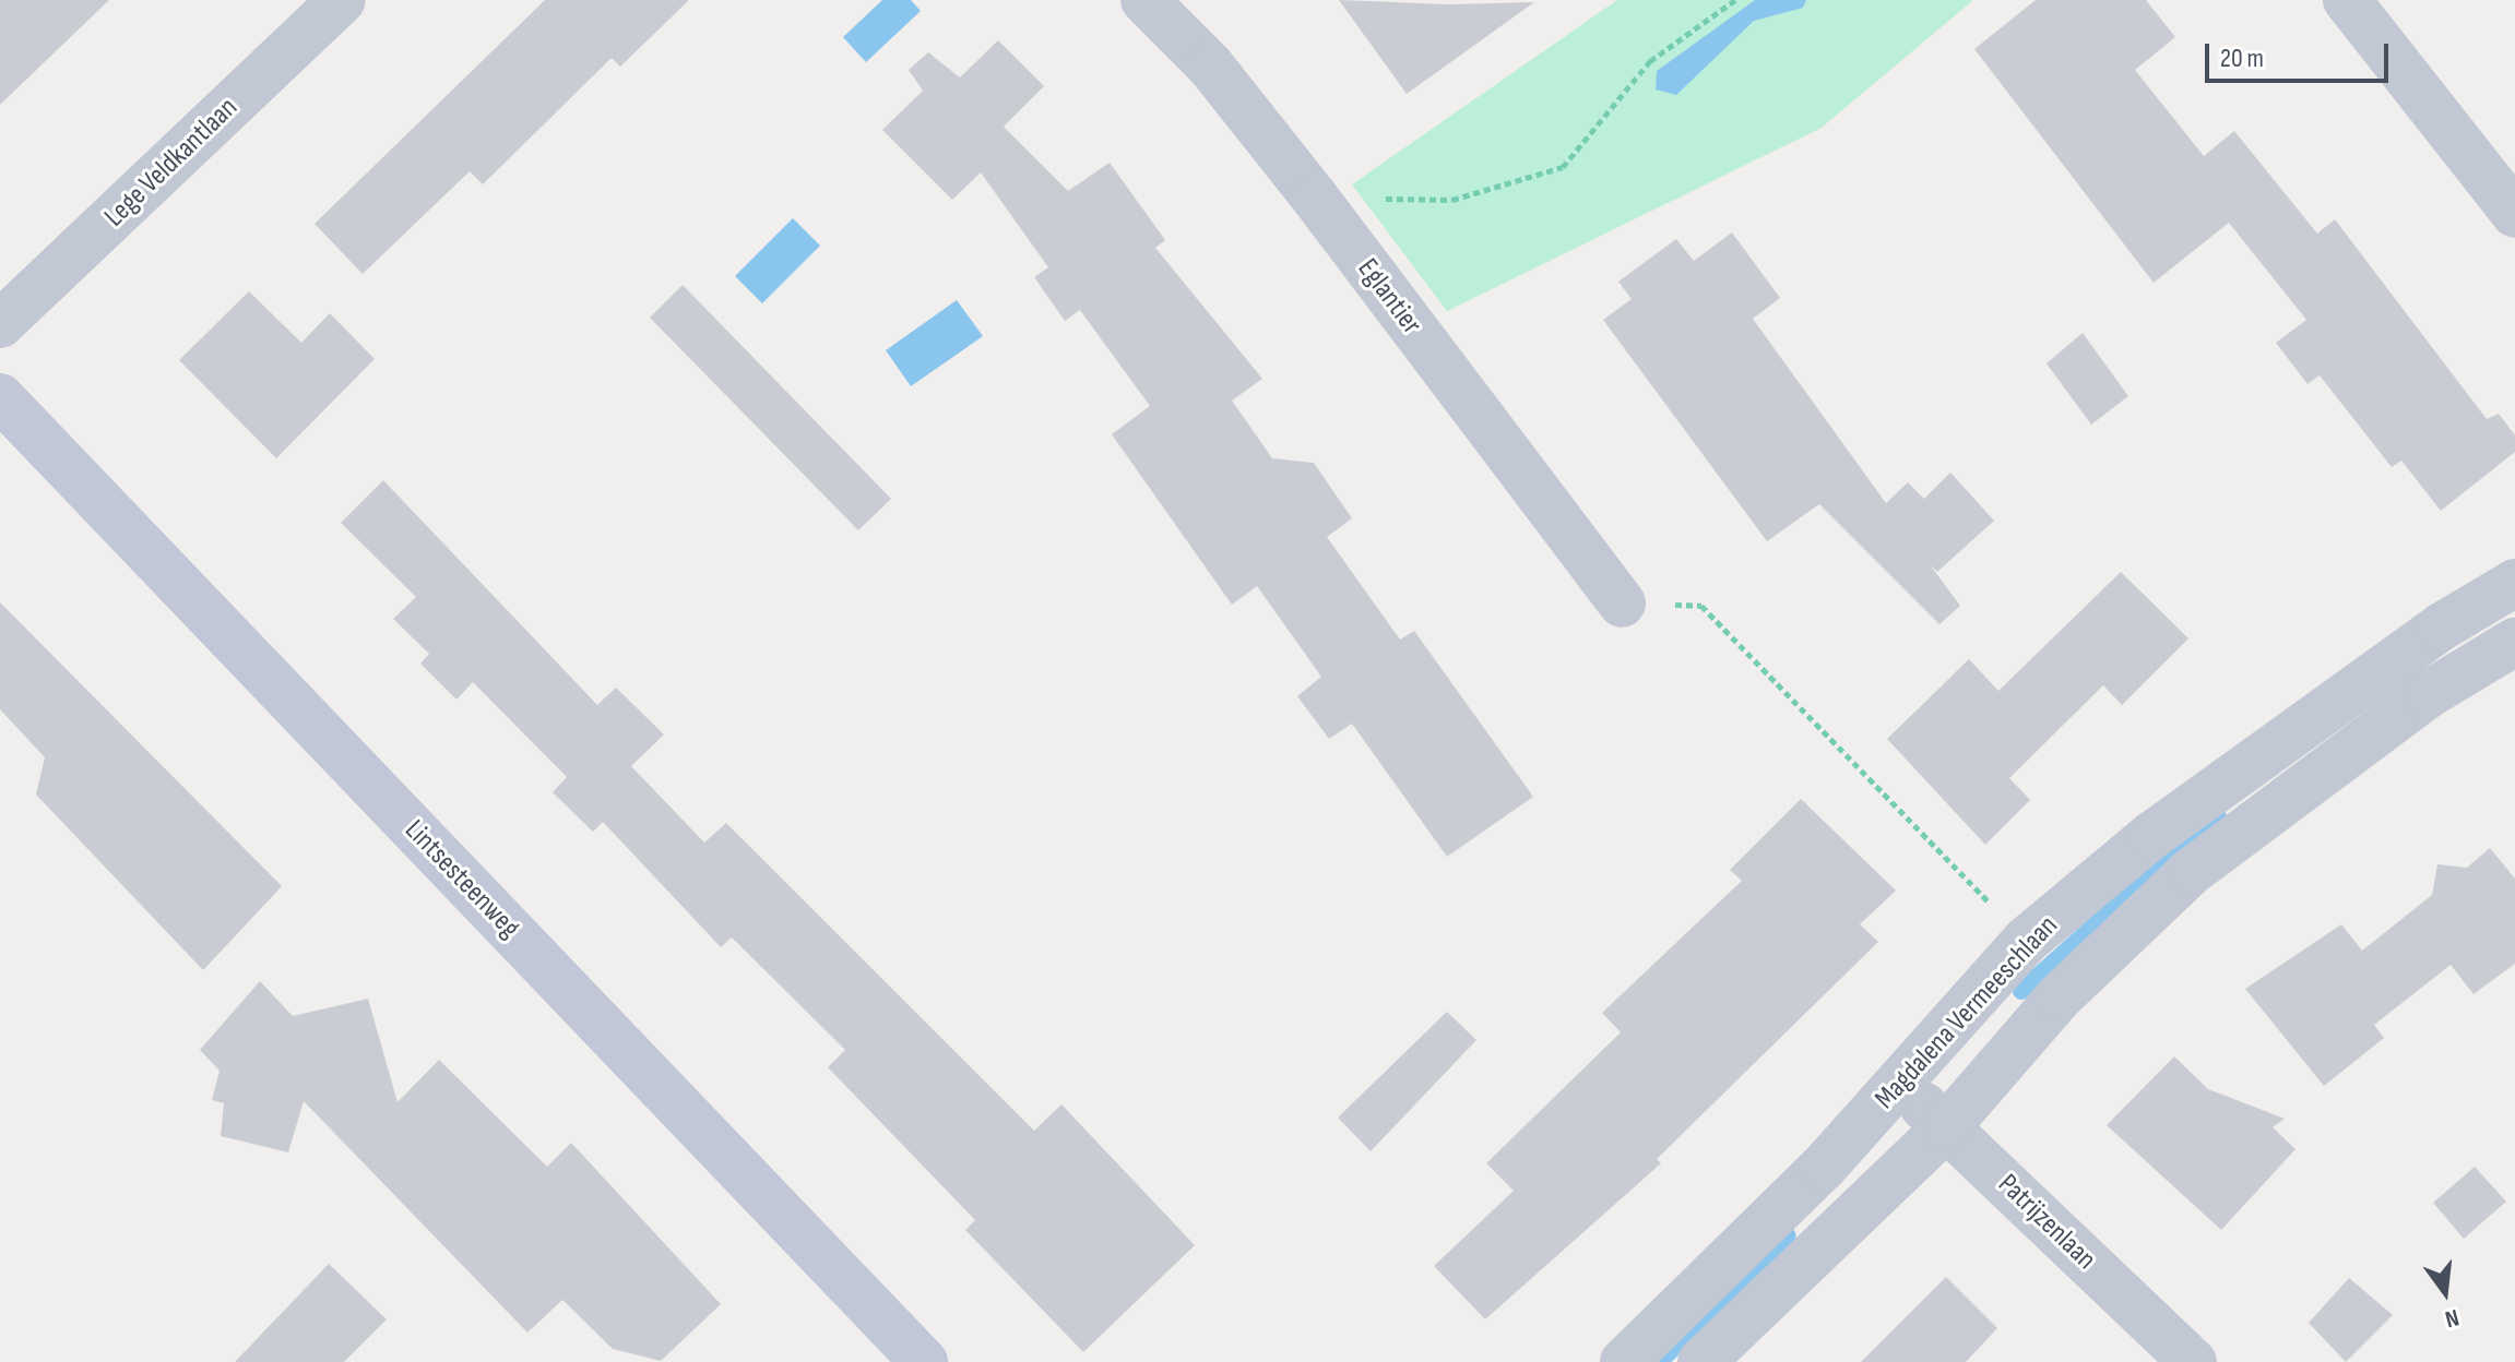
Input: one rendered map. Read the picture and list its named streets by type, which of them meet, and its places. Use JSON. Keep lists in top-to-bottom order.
{
  "streets": {
    "street": [
      "Lege Veldkantlaan",
      "Eglantier",
      "Lintsesteenweg",
      "Magdalena Vermeeschlaan",
      "Patrijzenlaan"
    ]
  },
  "crossings": [
    ["Magdalena Vermeeschlaan", "Patrijzenlaan"]
  ],
  "scale_bar": "20 m",
  "north": "bottom"
}
